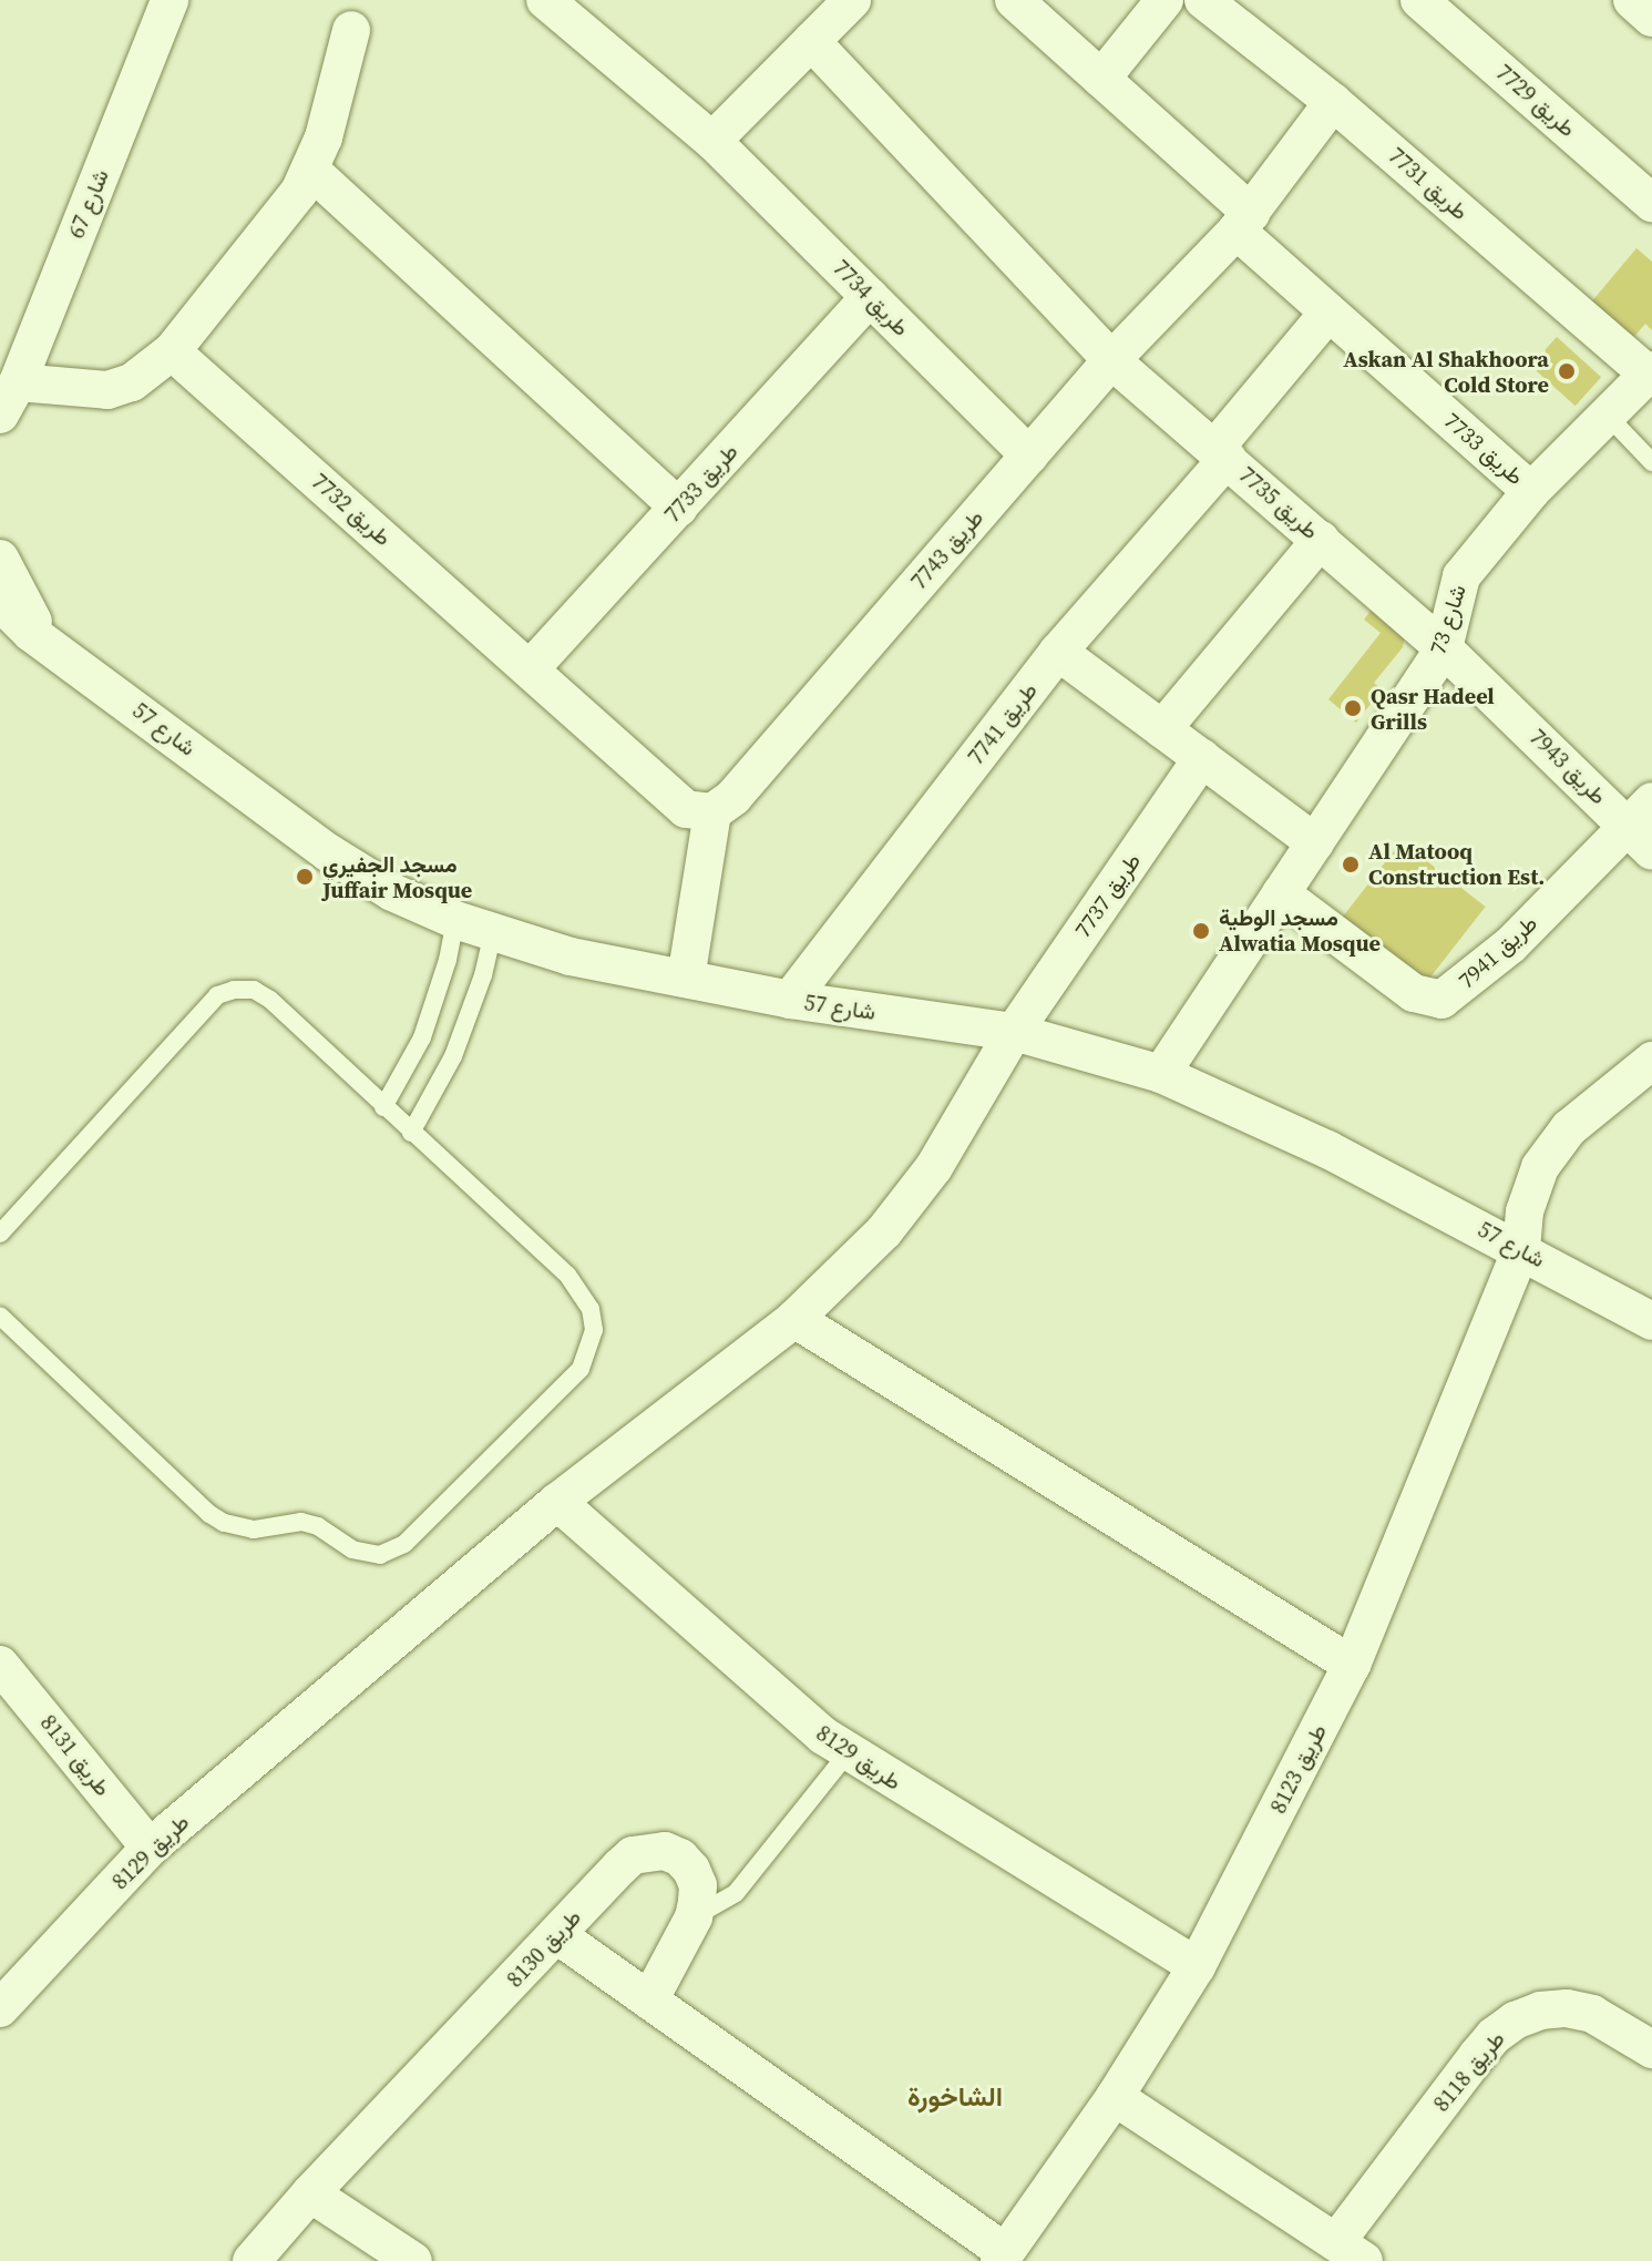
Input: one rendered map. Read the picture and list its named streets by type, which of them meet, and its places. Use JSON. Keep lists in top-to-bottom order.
{
  "streets": {
    "street": [
      "طريق 7729",
      "طريق 7731",
      "شارع 67",
      "طريق 7734",
      "طريق 7733",
      "طريق 7735",
      "طريق 7732",
      "طريق 7743",
      "شارع 73",
      "طريق 7741",
      "شارع 57",
      "طريق 7943",
      "طريق 7737",
      "طريق 7941",
      "طريق 8131",
      "طريق 8129",
      "طريق 8123",
      "طريق 8130",
      "طريق 8118"
    ]
  },
  "crossings": [
    ["طريق 7731", "طريق 7743"],
    ["طريق 7731", "شارع 73"],
    ["طريق 7734", "طريق 7733"],
    ["طريق 7734", "طريق 7743"],
    ["طريق 7733", "طريق 7732"],
    ["طريق 7733", "طريق 7743"],
    ["طريق 7733", "شارع 73"],
    ["طريق 7733", "طريق 7741"],
    ["طريق 7735", "طريق 7743"],
    ["طريق 7735", "شارع 73"],
    ["طريق 7735", "طريق 7741"],
    ["طريق 7735", "طريق 7943"],
    ["شارع 73", "شارع 57"],
    ["شارع 73", "طريق 7943"],
    ["شارع 73", "طريق 7941"],
    ["طريق 7741", "شارع 57"],
    ["شارع 57", "طريق 7737"],
    ["شارع 57", "طريق 8129"],
    ["شارع 57", "طريق 8123"],
    ["طريق 7943", "طريق 7941"],
    ["طريق 7737", "طريق 8129"],
    ["طريق 8131", "طريق 8129"],
    ["طريق 8129", "طريق 8123"],
    ["طريق 8123", "طريق 8130"],
    ["طريق 8123", "طريق 8118"]
  ],
  "districts": ["الشاخورة"],
  "places": [
    "Askan Al Shakhoora Cold Store",
    "Qasr Hadeel Grills",
    "Al Matooq Construction Est.",
    "مسجد الجفيري Juffair Mosque",
    "مسجد الوطية Alwatia Mosque"
  ]
}
